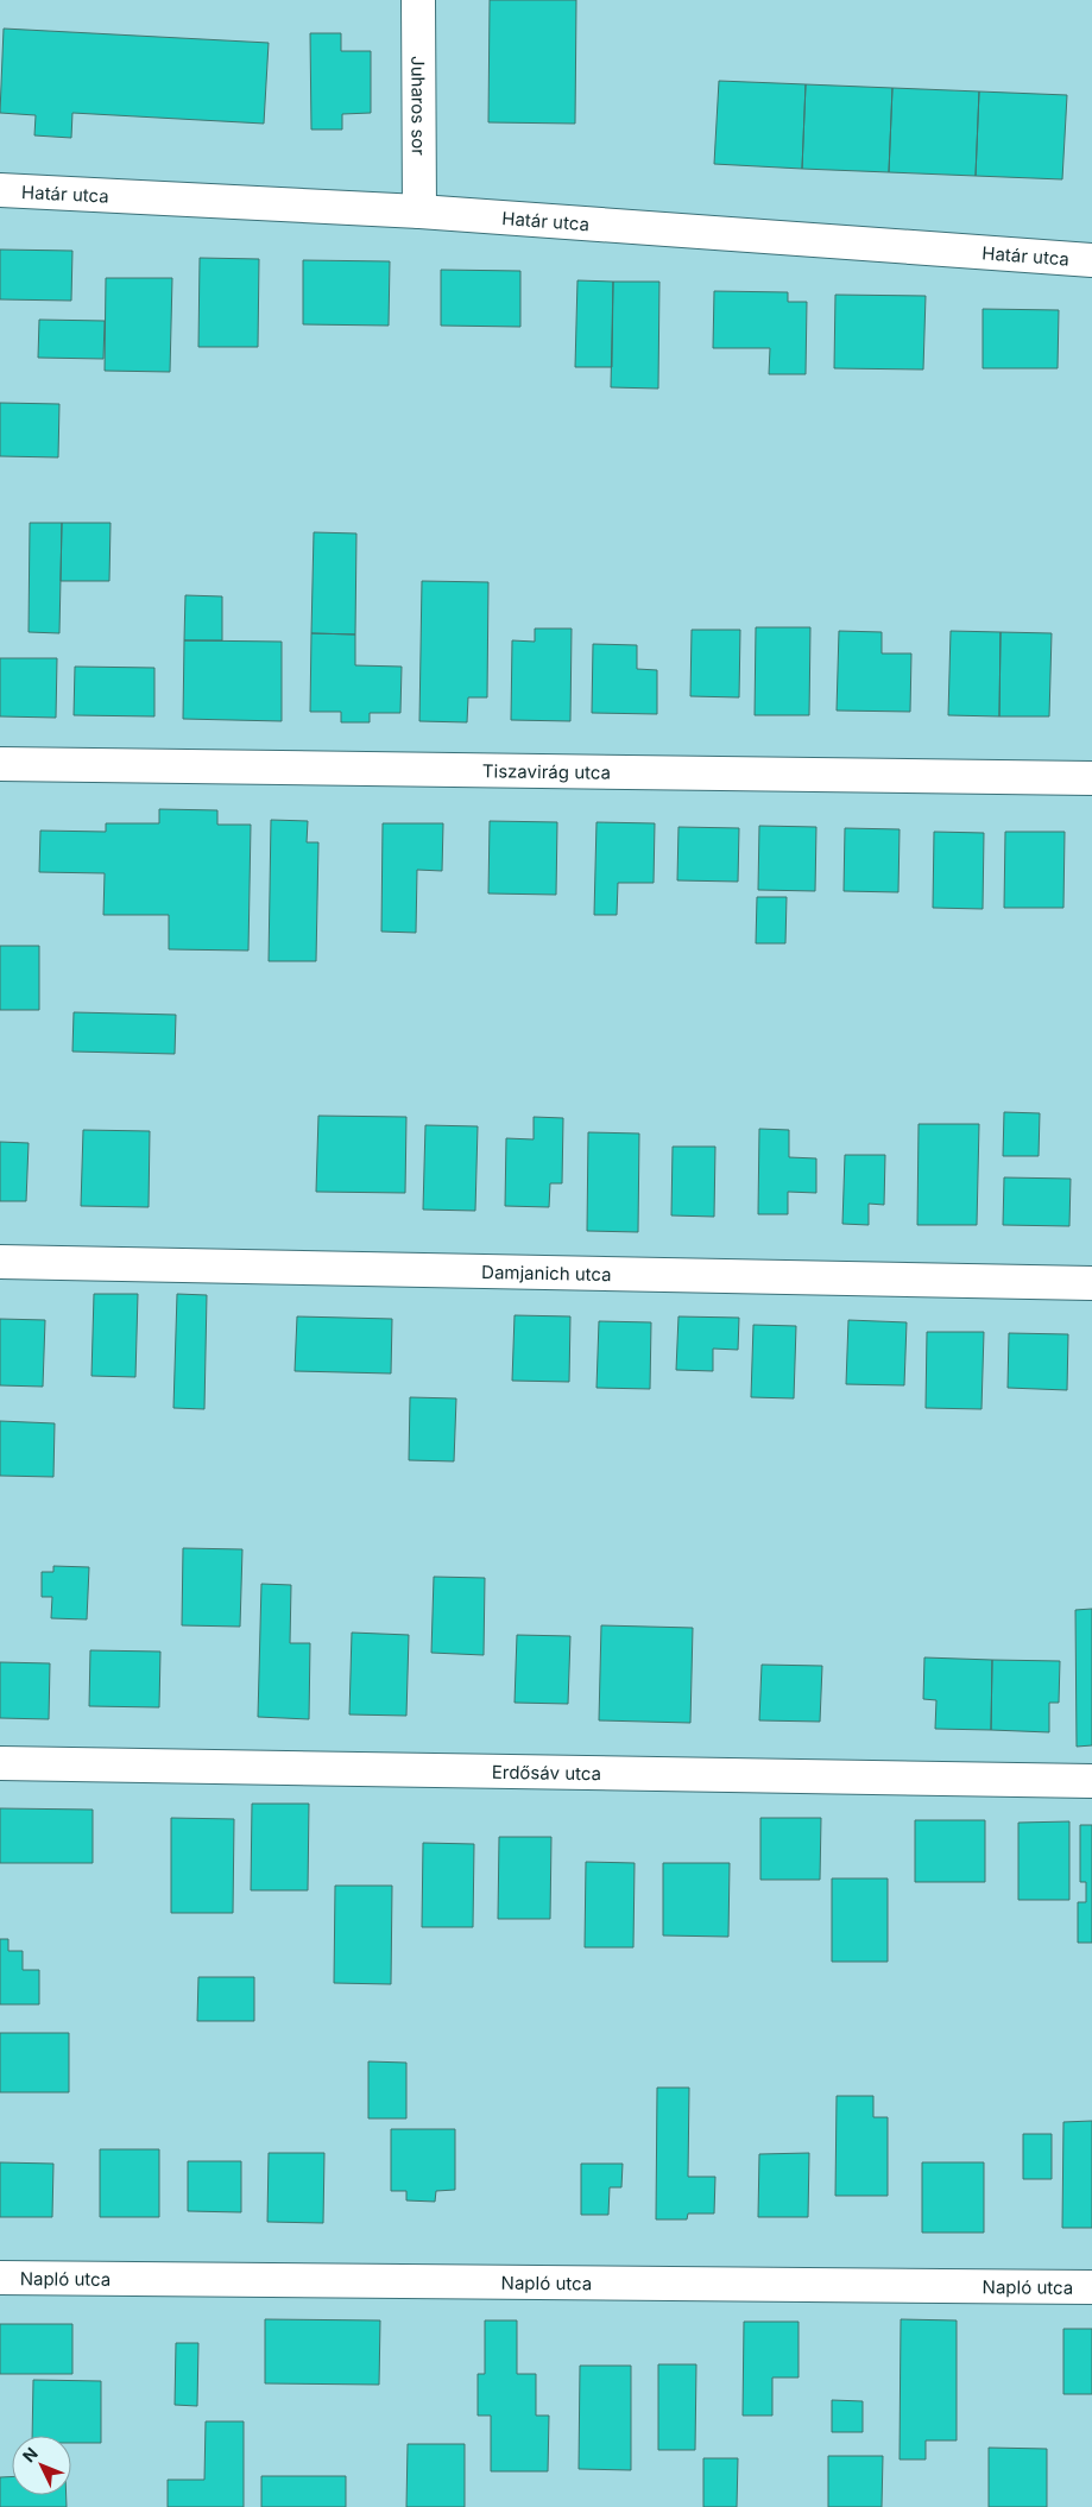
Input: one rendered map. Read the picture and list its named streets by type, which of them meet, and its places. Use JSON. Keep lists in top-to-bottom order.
{
  "streets": {
    "street": [
      "Juharos sor",
      "Határ utca",
      "Tiszavirág utca",
      "Damjanich utca",
      "Erdősáv utca",
      "Napló utca"
    ]
  },
  "crossings": [
    ["Juharos sor", "Határ utca"]
  ],
  "north": "top left"
}
